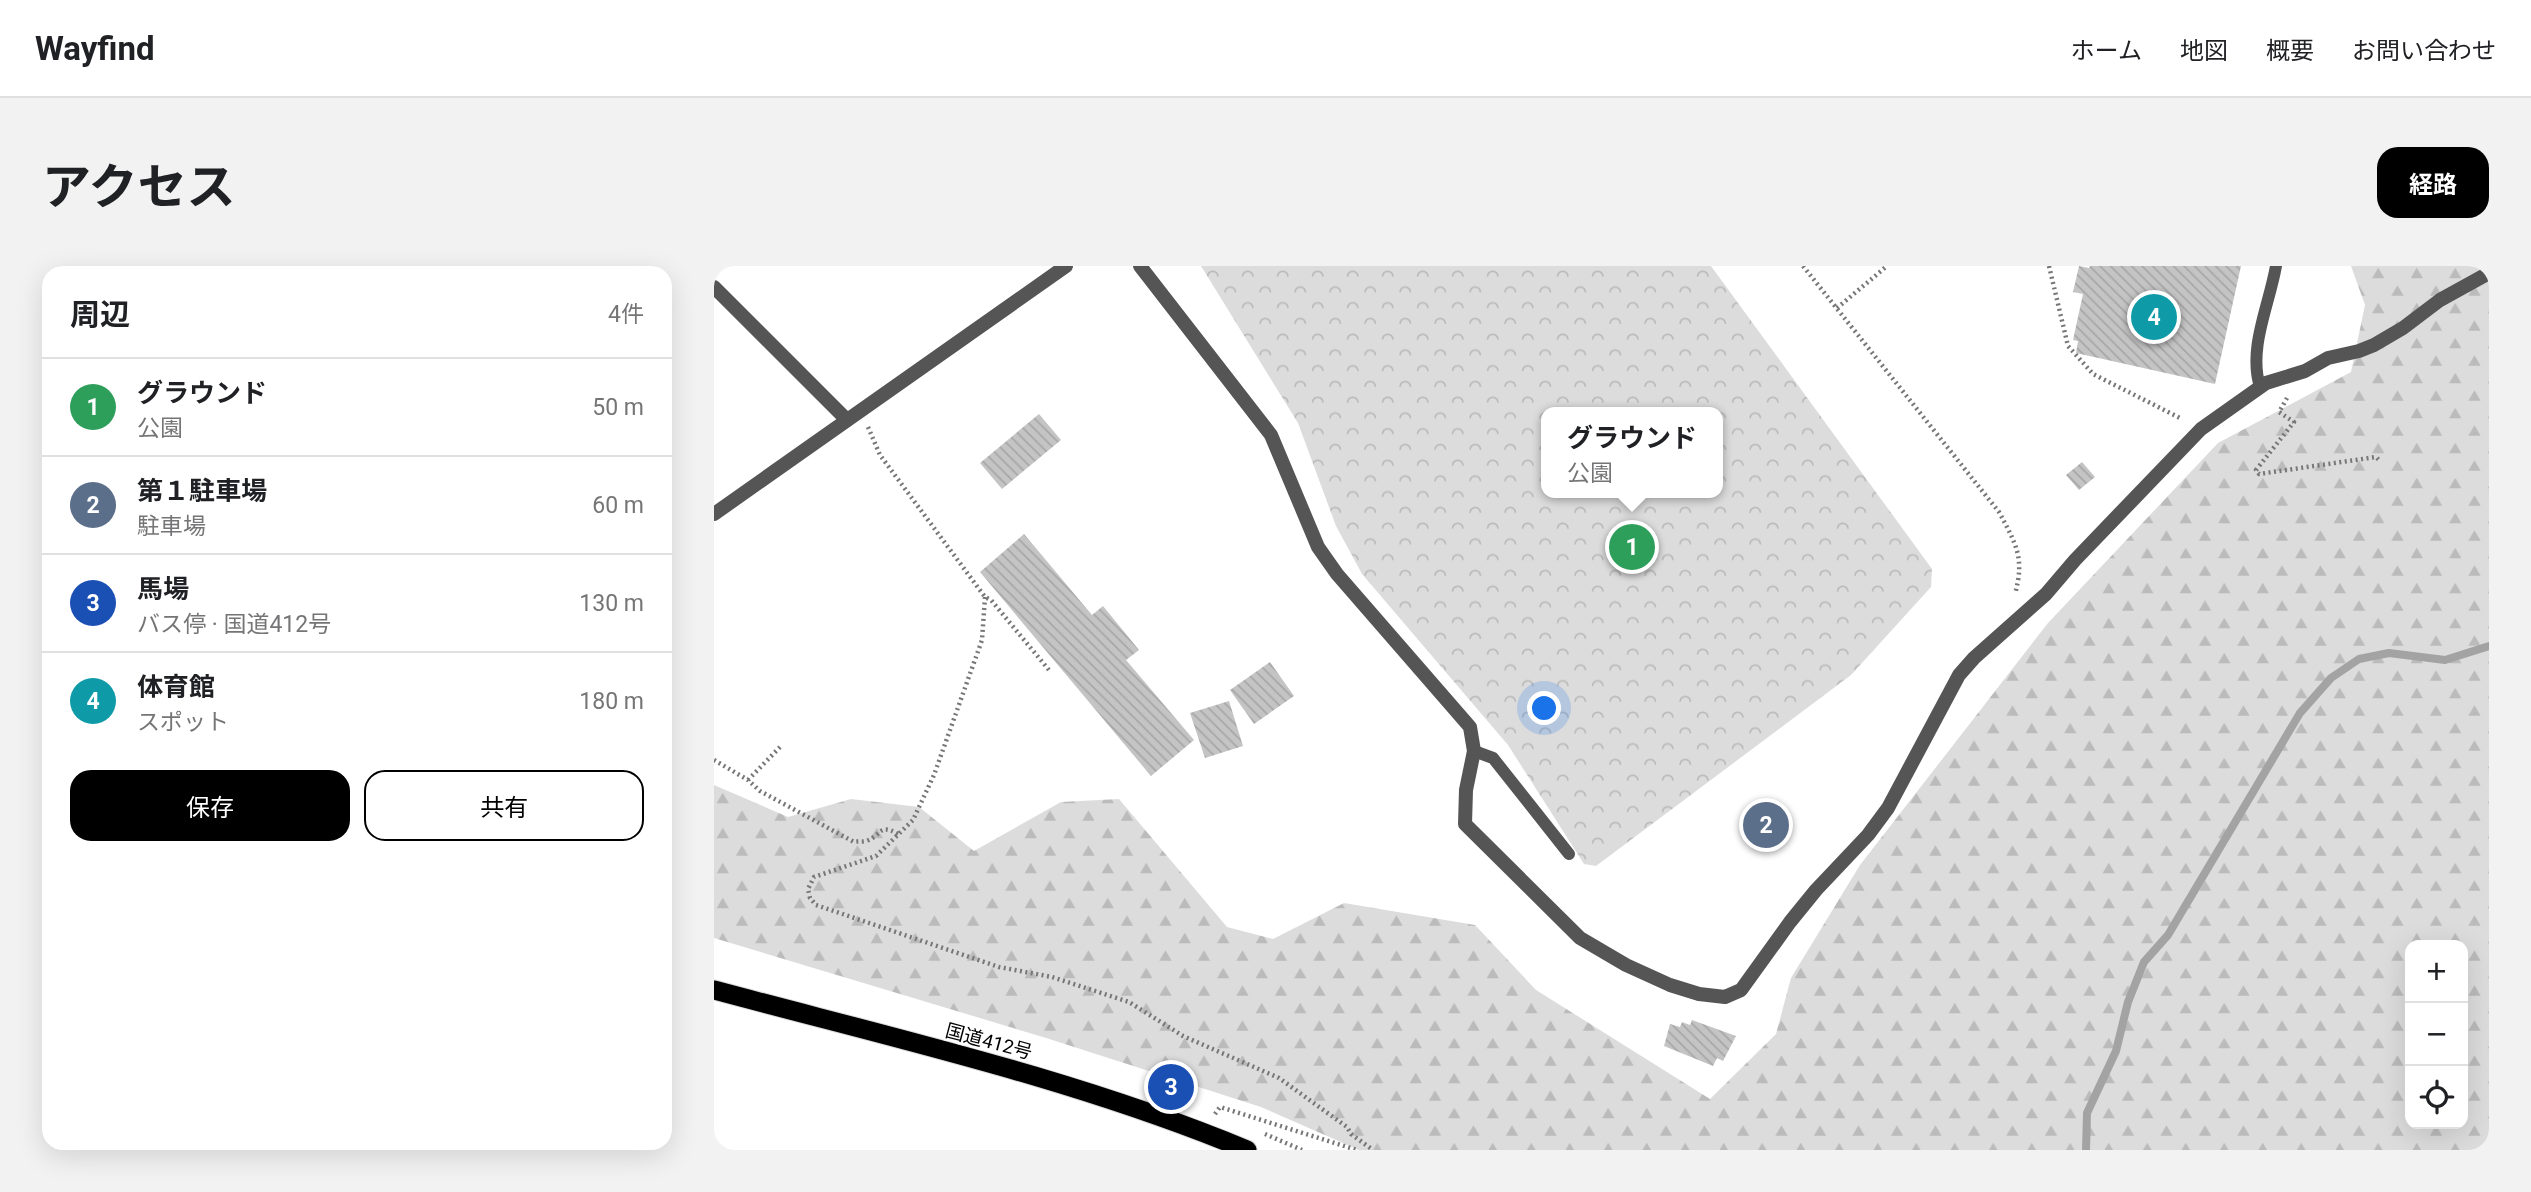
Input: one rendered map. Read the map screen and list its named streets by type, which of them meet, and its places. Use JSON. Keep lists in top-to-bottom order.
{
  "streets": {
    "highway": ["国道412号"]
  },
  "page": {
    "header": "Wayfind",
    "nav": [
      "ホーム",
      "地図",
      "概要",
      "お問い合わせ"
    ],
    "title": "アクセス",
    "buttons": [
      "経路",
      ["保存", "共有"]
    ],
    "heading": ["周辺", "4件"],
    "pins": [
      "4",
      "1",
      "2",
      "3"
    ],
    "list": [
      {
        "mark": "1",
        "name": "グラウンド",
        "note": "公園",
        "value": "50 m"
      },
      {
        "mark": "2",
        "name": "第１駐車場",
        "note": "駐車場",
        "value": "60 m"
      },
      {
        "mark": "3",
        "name": "馬場",
        "note": "バス停 · 国道412号",
        "value": "130 m"
      },
      {
        "mark": "4",
        "name": "体育館",
        "note": "スポット",
        "value": "180 m"
      }
    ],
    "popup": ["グラウンド", "公園"],
    "map_buttons": ["+", "−"]
  }
}
